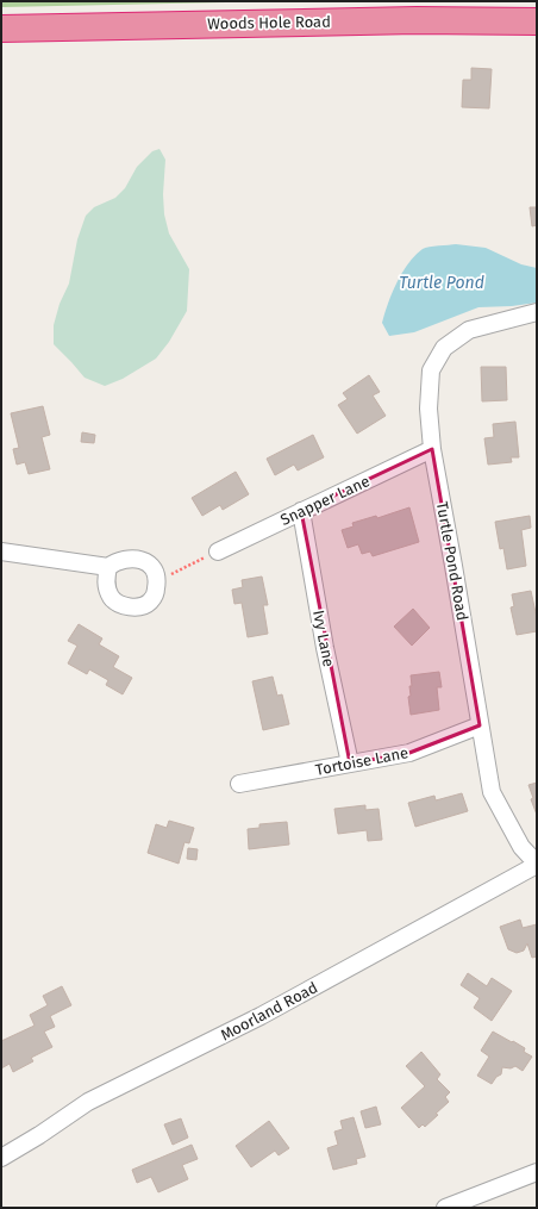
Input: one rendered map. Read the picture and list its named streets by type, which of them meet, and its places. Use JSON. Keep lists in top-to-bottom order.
{
  "streets": {
    "highway": ["Woods Hole Road"],
    "street": [
      "Snapper Lane",
      "Turtle Pond Road",
      "Ivy Lane",
      "Tortoise Lane",
      "Moorland Road"
    ]
  },
  "crossings": [
    ["Snapper Lane", "Turtle Pond Road"],
    ["Snapper Lane", "Ivy Lane"],
    ["Turtle Pond Road", "Tortoise Lane"],
    ["Turtle Pond Road", "Moorland Road"],
    ["Ivy Lane", "Tortoise Lane"]
  ],
  "water": ["Turtle Pond"]
}
